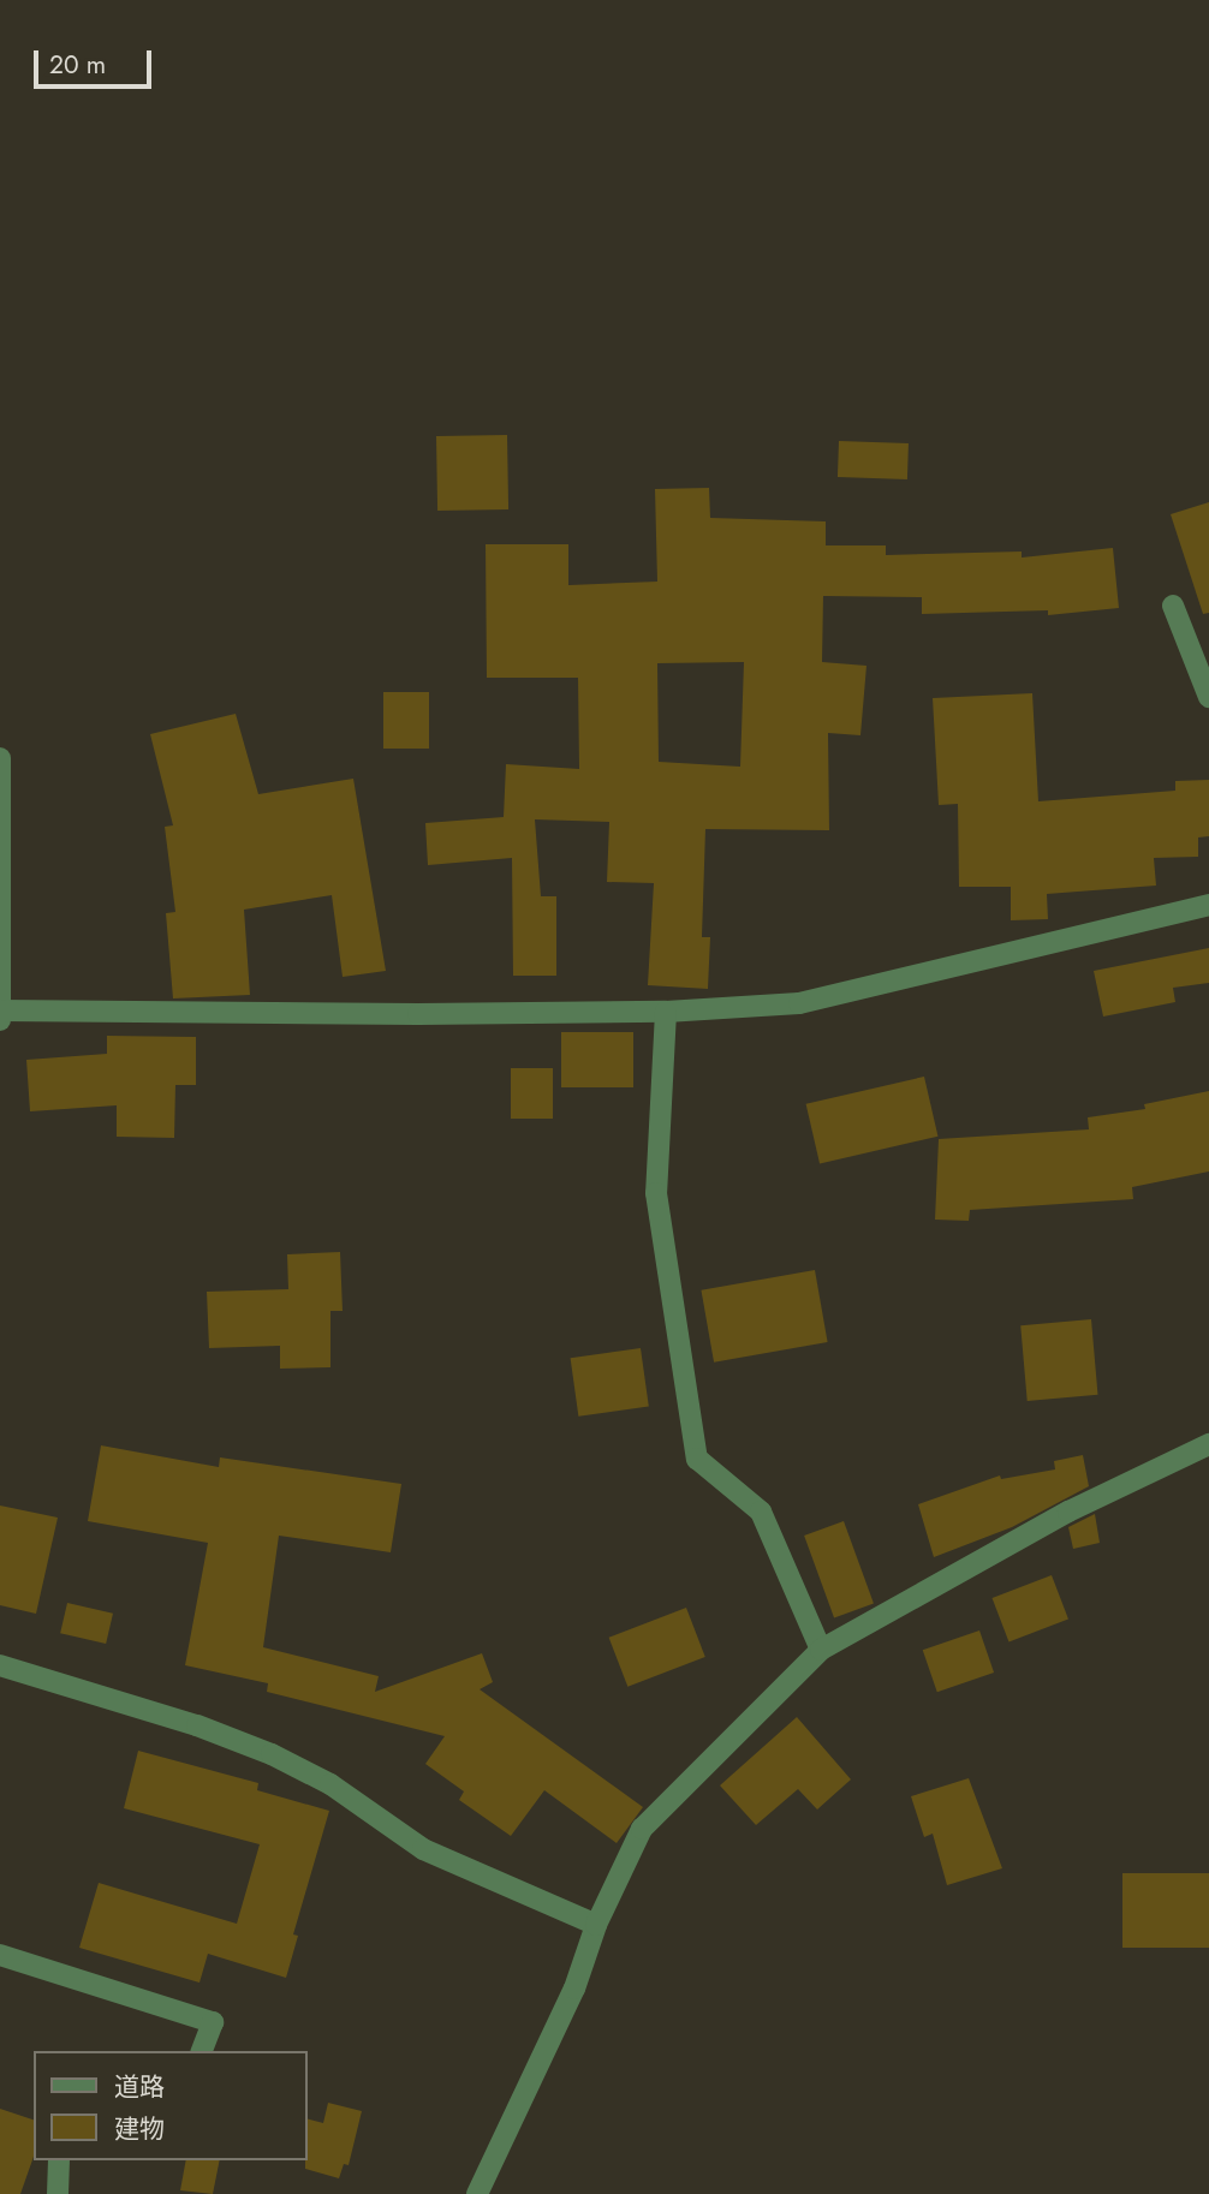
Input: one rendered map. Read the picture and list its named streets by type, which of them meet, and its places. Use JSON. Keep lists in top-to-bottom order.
{
  "legend": ["道路", "建物"],
  "scale_bar": "20 m"
}
